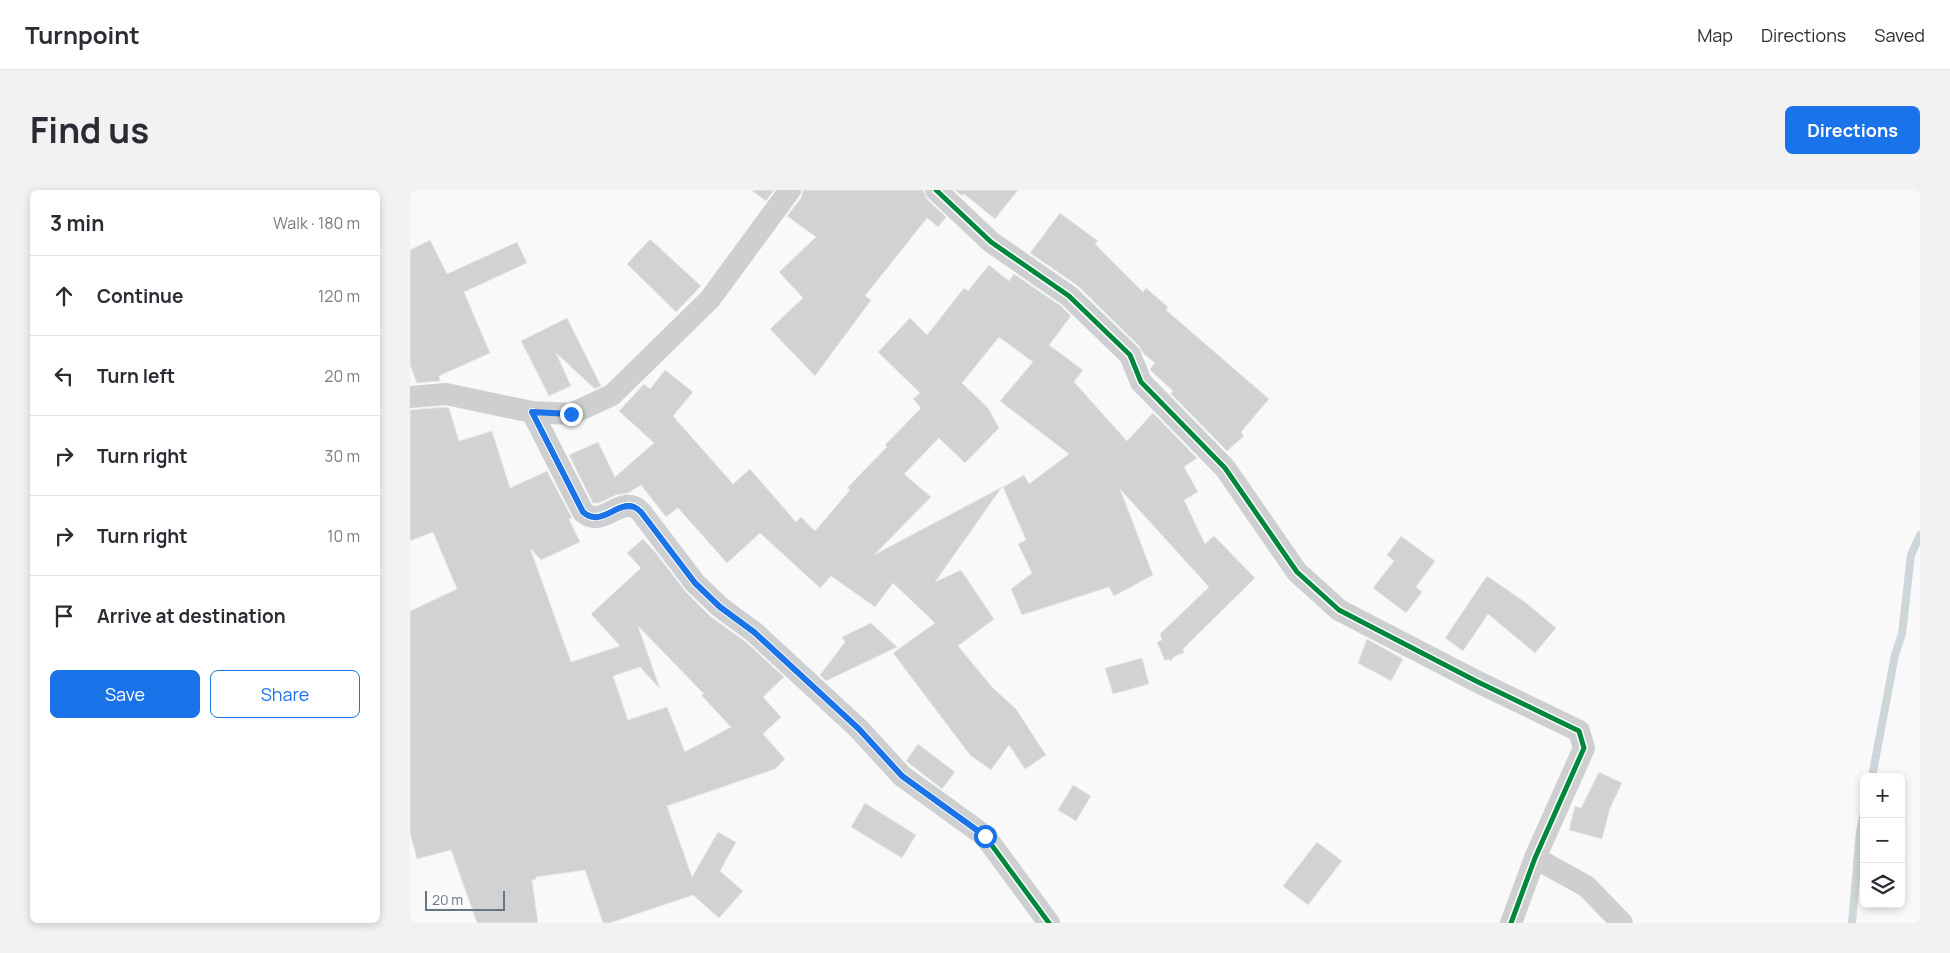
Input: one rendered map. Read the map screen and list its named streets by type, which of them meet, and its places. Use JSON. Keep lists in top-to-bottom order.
{
  "scale_bar": "20 m",
  "page": {
    "header": "Turnpoint",
    "nav": ["Map", "Directions", "Saved"],
    "title": "Find us",
    "buttons": [
      "Directions",
      ["Save", "Share"]
    ],
    "heading": ["3 min", "Walk · 180 m"],
    "list": [
      ["Continue", "120 m"],
      ["Turn left", "20 m"],
      ["Turn right", "30 m"],
      ["Turn right", "10 m"],
      "Arrive at destination"
    ],
    "map_buttons": ["+", "−"],
    "scale": "20 m"
  }
}
